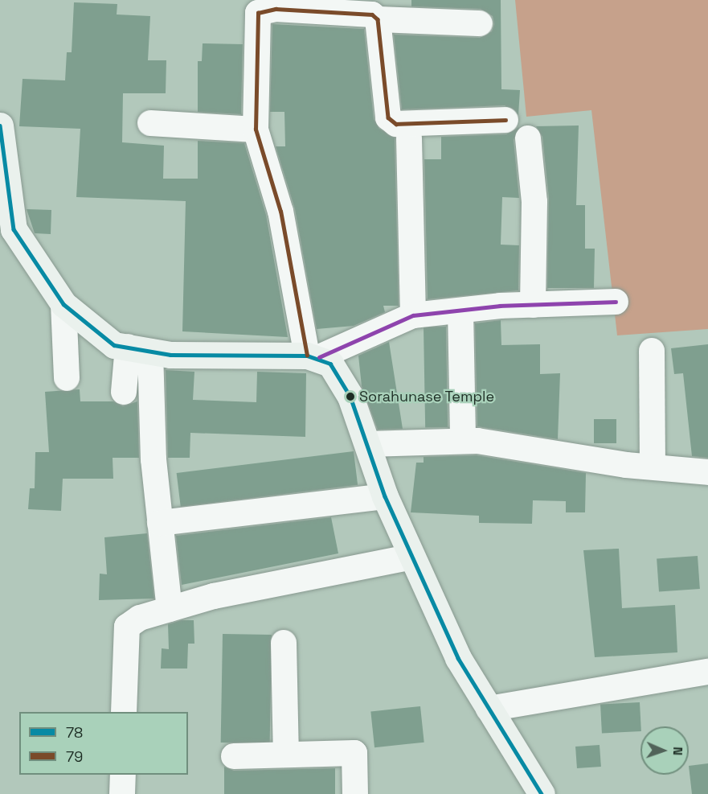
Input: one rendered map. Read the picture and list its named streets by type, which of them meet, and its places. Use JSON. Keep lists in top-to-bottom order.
{
  "places": ["Sorahunase Temple"],
  "lines": ["transit line 79", "transit line 78"],
  "legend": ["78", "79"],
  "north": "right"
}
